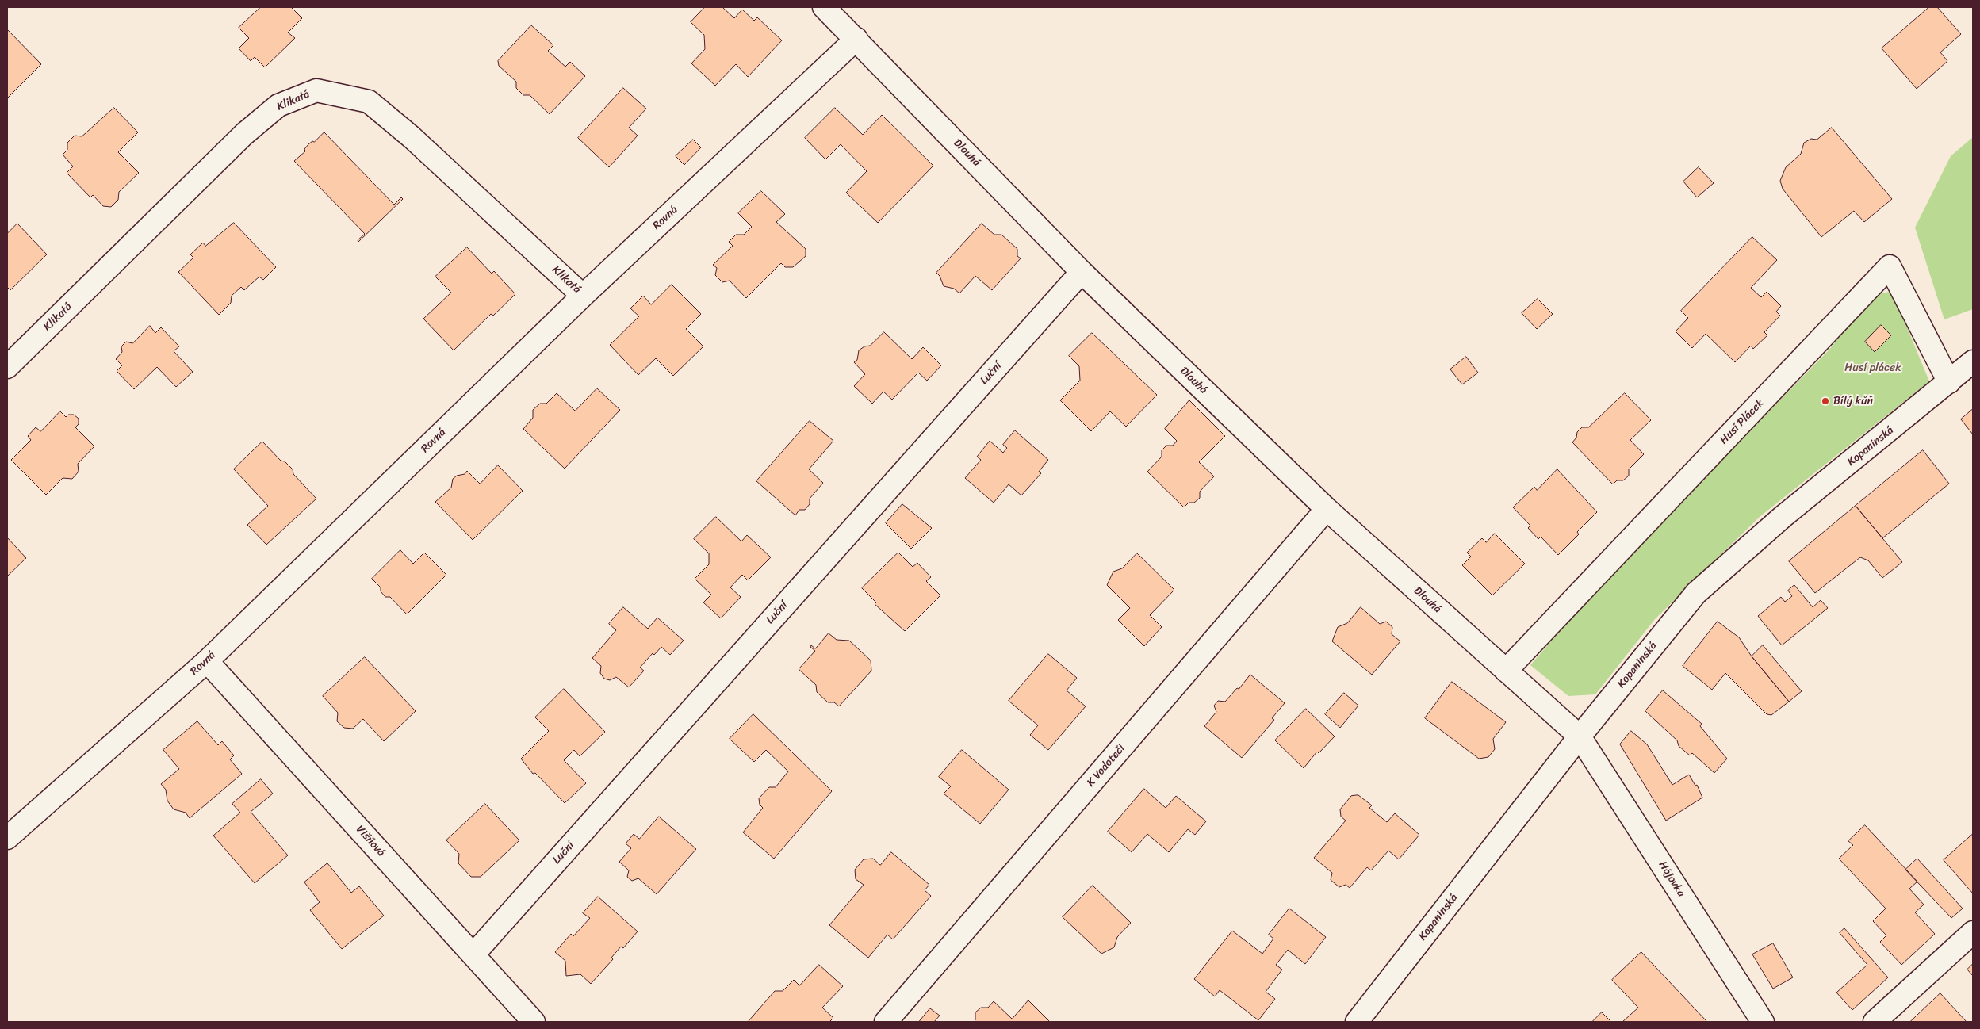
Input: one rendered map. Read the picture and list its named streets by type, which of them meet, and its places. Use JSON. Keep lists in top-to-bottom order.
{
  "streets": {
    "street": [
      "Klikatá",
      "Dlouhá",
      "Rovná",
      "Luční",
      "Husí Plácek",
      "Kopaninská",
      "K Vodoteči",
      "Višňová",
      "Hájovka"
    ]
  },
  "crossings": [
    ["Klikatá", "Rovná"],
    ["Dlouhá", "Rovná"],
    ["Dlouhá", "Luční"],
    ["Dlouhá", "Husí Plácek"],
    ["Dlouhá", "Kopaninská"],
    ["Dlouhá", "K Vodoteči"],
    ["Dlouhá", "Hájovka"],
    ["Rovná", "Višňová"],
    ["Luční", "Višňová"],
    ["Husí Plácek", "Kopaninská"],
    ["Kopaninská", "Hájovka"]
  ],
  "parks": ["Husí plácek"],
  "places": ["Bílý kůň"]
}
